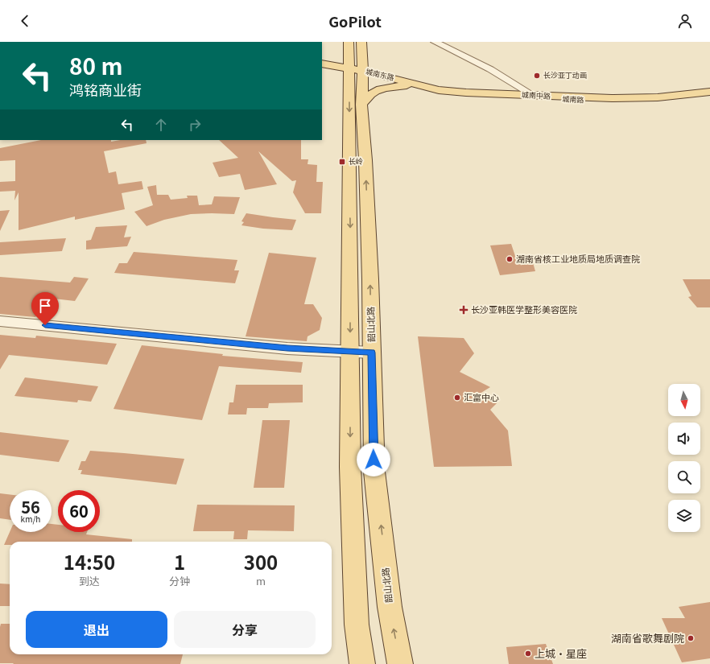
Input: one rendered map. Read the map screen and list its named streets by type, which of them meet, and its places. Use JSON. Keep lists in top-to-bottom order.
{
  "streets": {
    "main road": [
      "城南东路",
      "城南中路",
      "城南路",
      "韶山北路"
    ]
  },
  "crossings": [
    ["城南东路", "城南中路"],
    ["城南东路", "城南路"],
    ["城南东路", "韶山北路"],
    ["城南中路", "城南路"]
  ],
  "places": {
    "other": [
      "长沙亚丁动画",
      "湖南省核工业地质局地质调查院",
      "汇富中心",
      "湖南省歌舞剧院",
      "上城·星座"
    ],
    "transit": ["长岭"],
    "health": ["长沙亚韩医学整形美容医院"]
  },
  "north": "bottom",
  "page": {
    "header": "GoPilot",
    "turn": ["80 m", "鸿铭商业街"],
    "speed": "56 km/h",
    "limit": "60",
    "eta": [
      "14:50",
      "到达",
      "1",
      "分钟",
      "300",
      "m"
    ],
    "buttons": ["退出", "分享"]
  }
}
